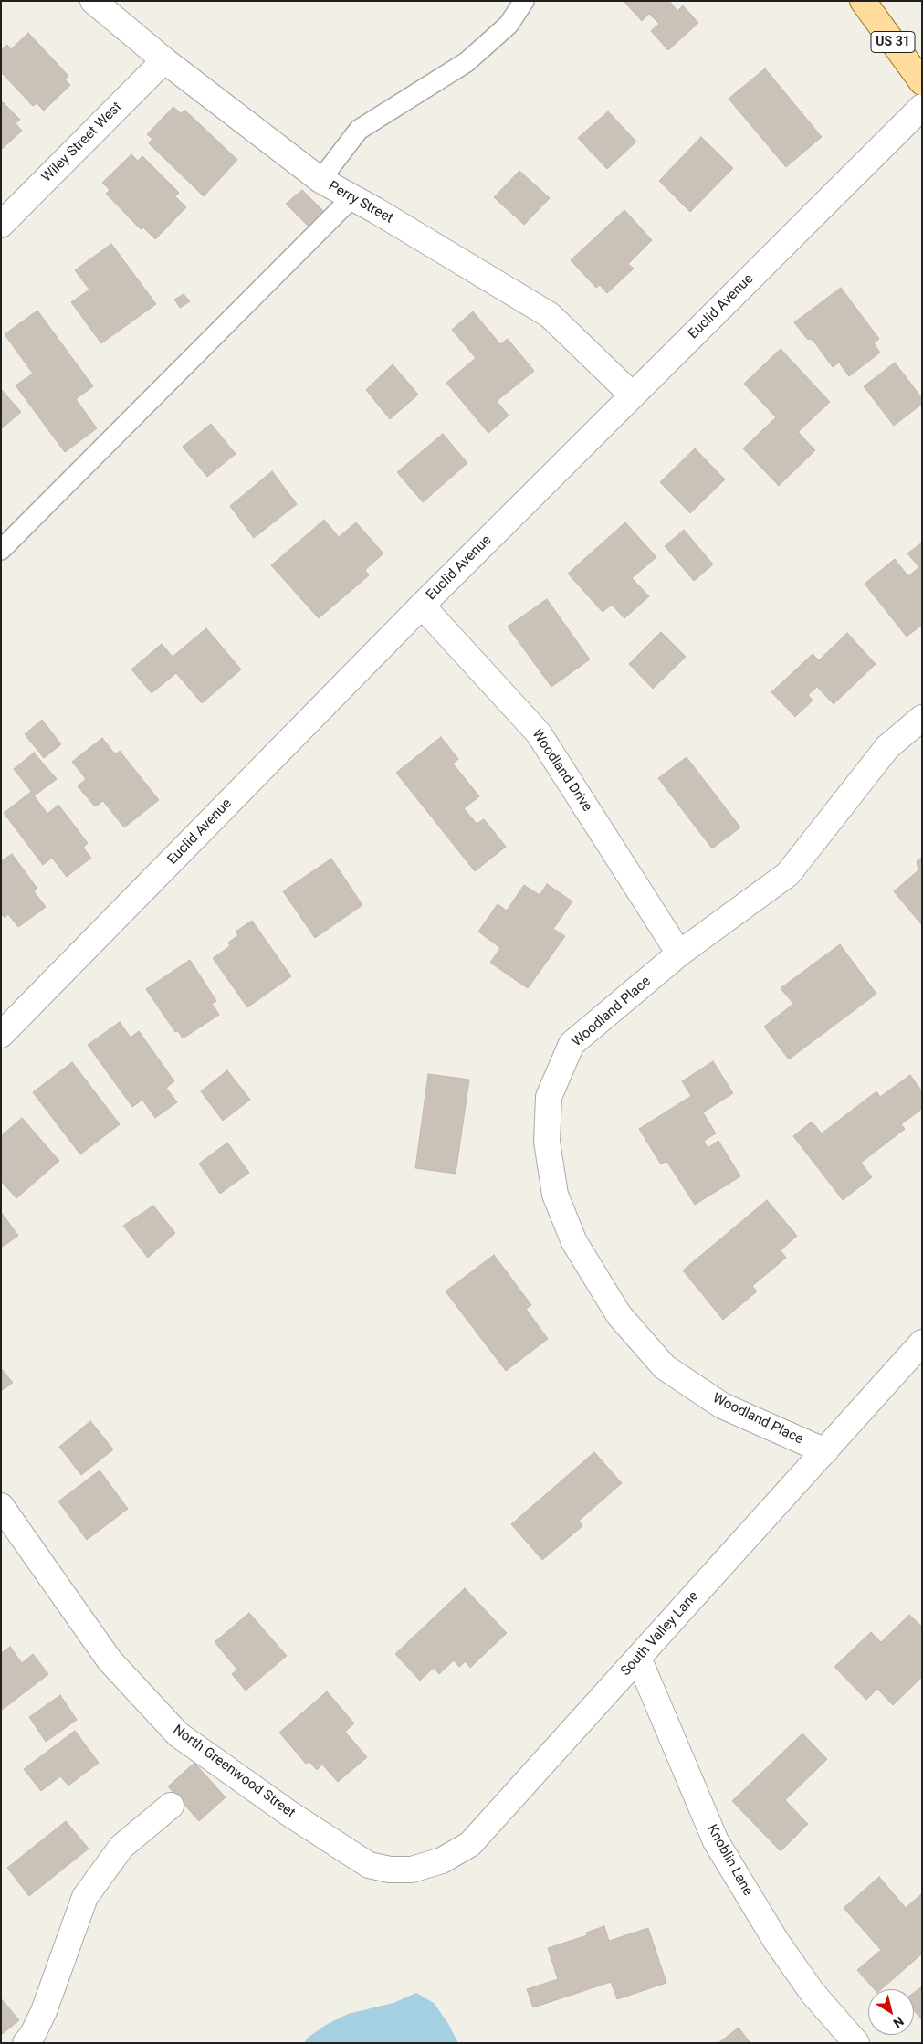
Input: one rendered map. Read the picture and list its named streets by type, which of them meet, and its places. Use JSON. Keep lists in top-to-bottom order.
{
  "streets": {
    "main road": ["US 31"],
    "street": [
      "Wiley Street West",
      "Perry Street",
      "Euclid Avenue",
      "Woodland Drive",
      "Woodland Place",
      "South Valley Lane",
      "North Greenwood Street",
      "Knoblin Lane"
    ]
  },
  "crossings": [
    ["Wiley Street West", "Perry Street"],
    ["Perry Street", "Euclid Avenue"],
    ["Euclid Avenue", "Woodland Drive"],
    ["Woodland Drive", "Woodland Place"],
    ["Woodland Place", "South Valley Lane"],
    ["South Valley Lane", "North Greenwood Street"],
    ["South Valley Lane", "Knoblin Lane"]
  ],
  "north": "bottom right"
}
